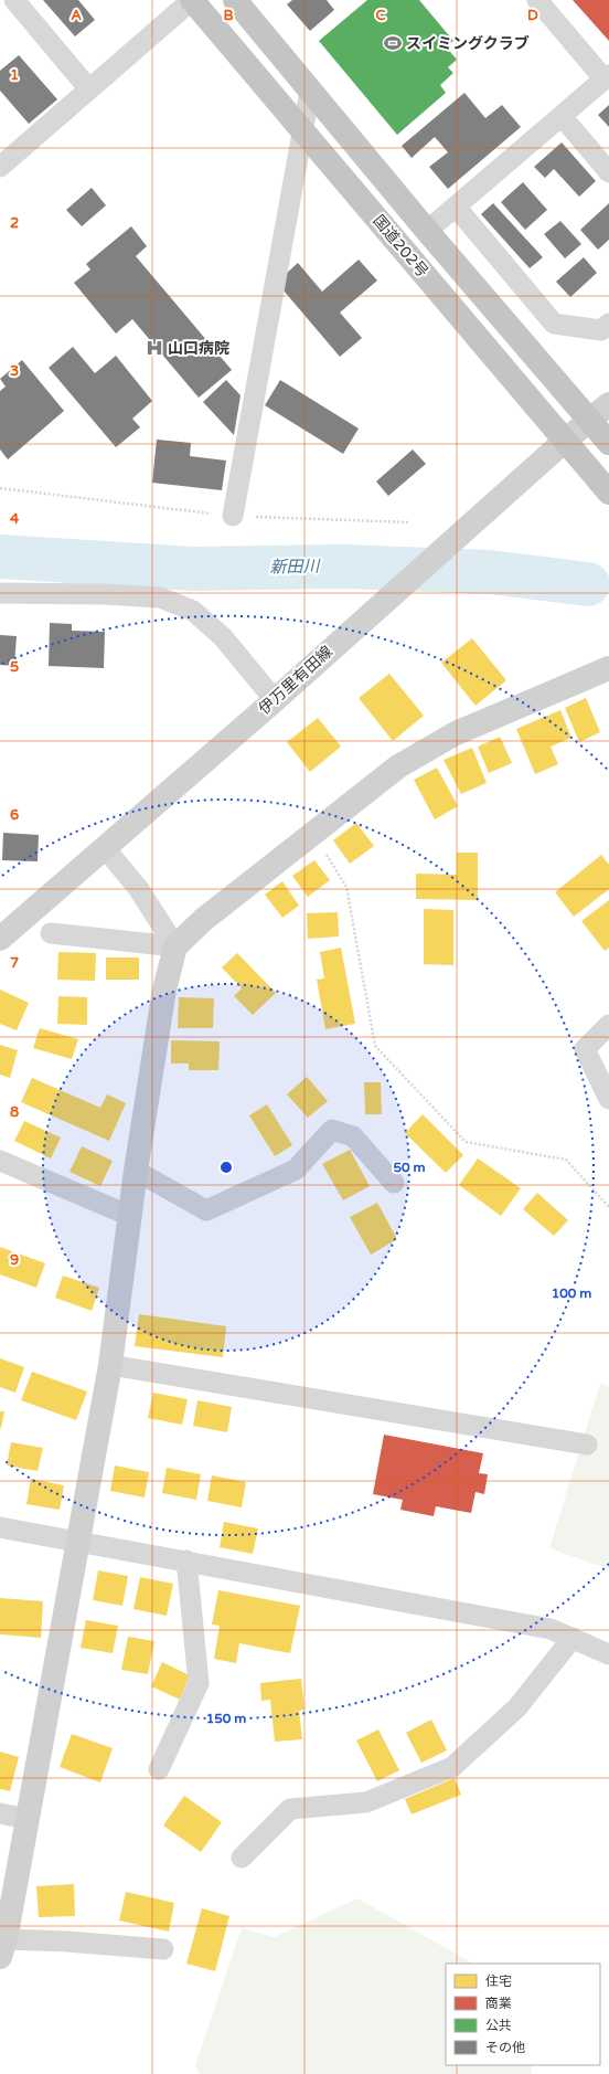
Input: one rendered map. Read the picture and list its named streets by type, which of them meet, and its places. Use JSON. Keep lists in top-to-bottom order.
{
  "streets": {
    "highway": ["国道202号"],
    "street": ["伊万里有田線"]
  },
  "crossings": [
    ["国道202号", "伊万里有田線"]
  ],
  "water": ["新田川"],
  "places": {
    "sports": ["スイミングクラブ"],
    "hospital": ["山口病院"]
  },
  "legend": [
    "住宅",
    "商業",
    "公共",
    "その他"
  ],
  "grid": {
    "columns": [
      "A",
      "B",
      "C",
      "D"
    ],
    "rows": [
      "1",
      "2",
      "3",
      "4",
      "5",
      "6",
      "7",
      "8",
      "9"
    ]
  },
  "rings": ["50 m", "100 m", "150 m"]
}
